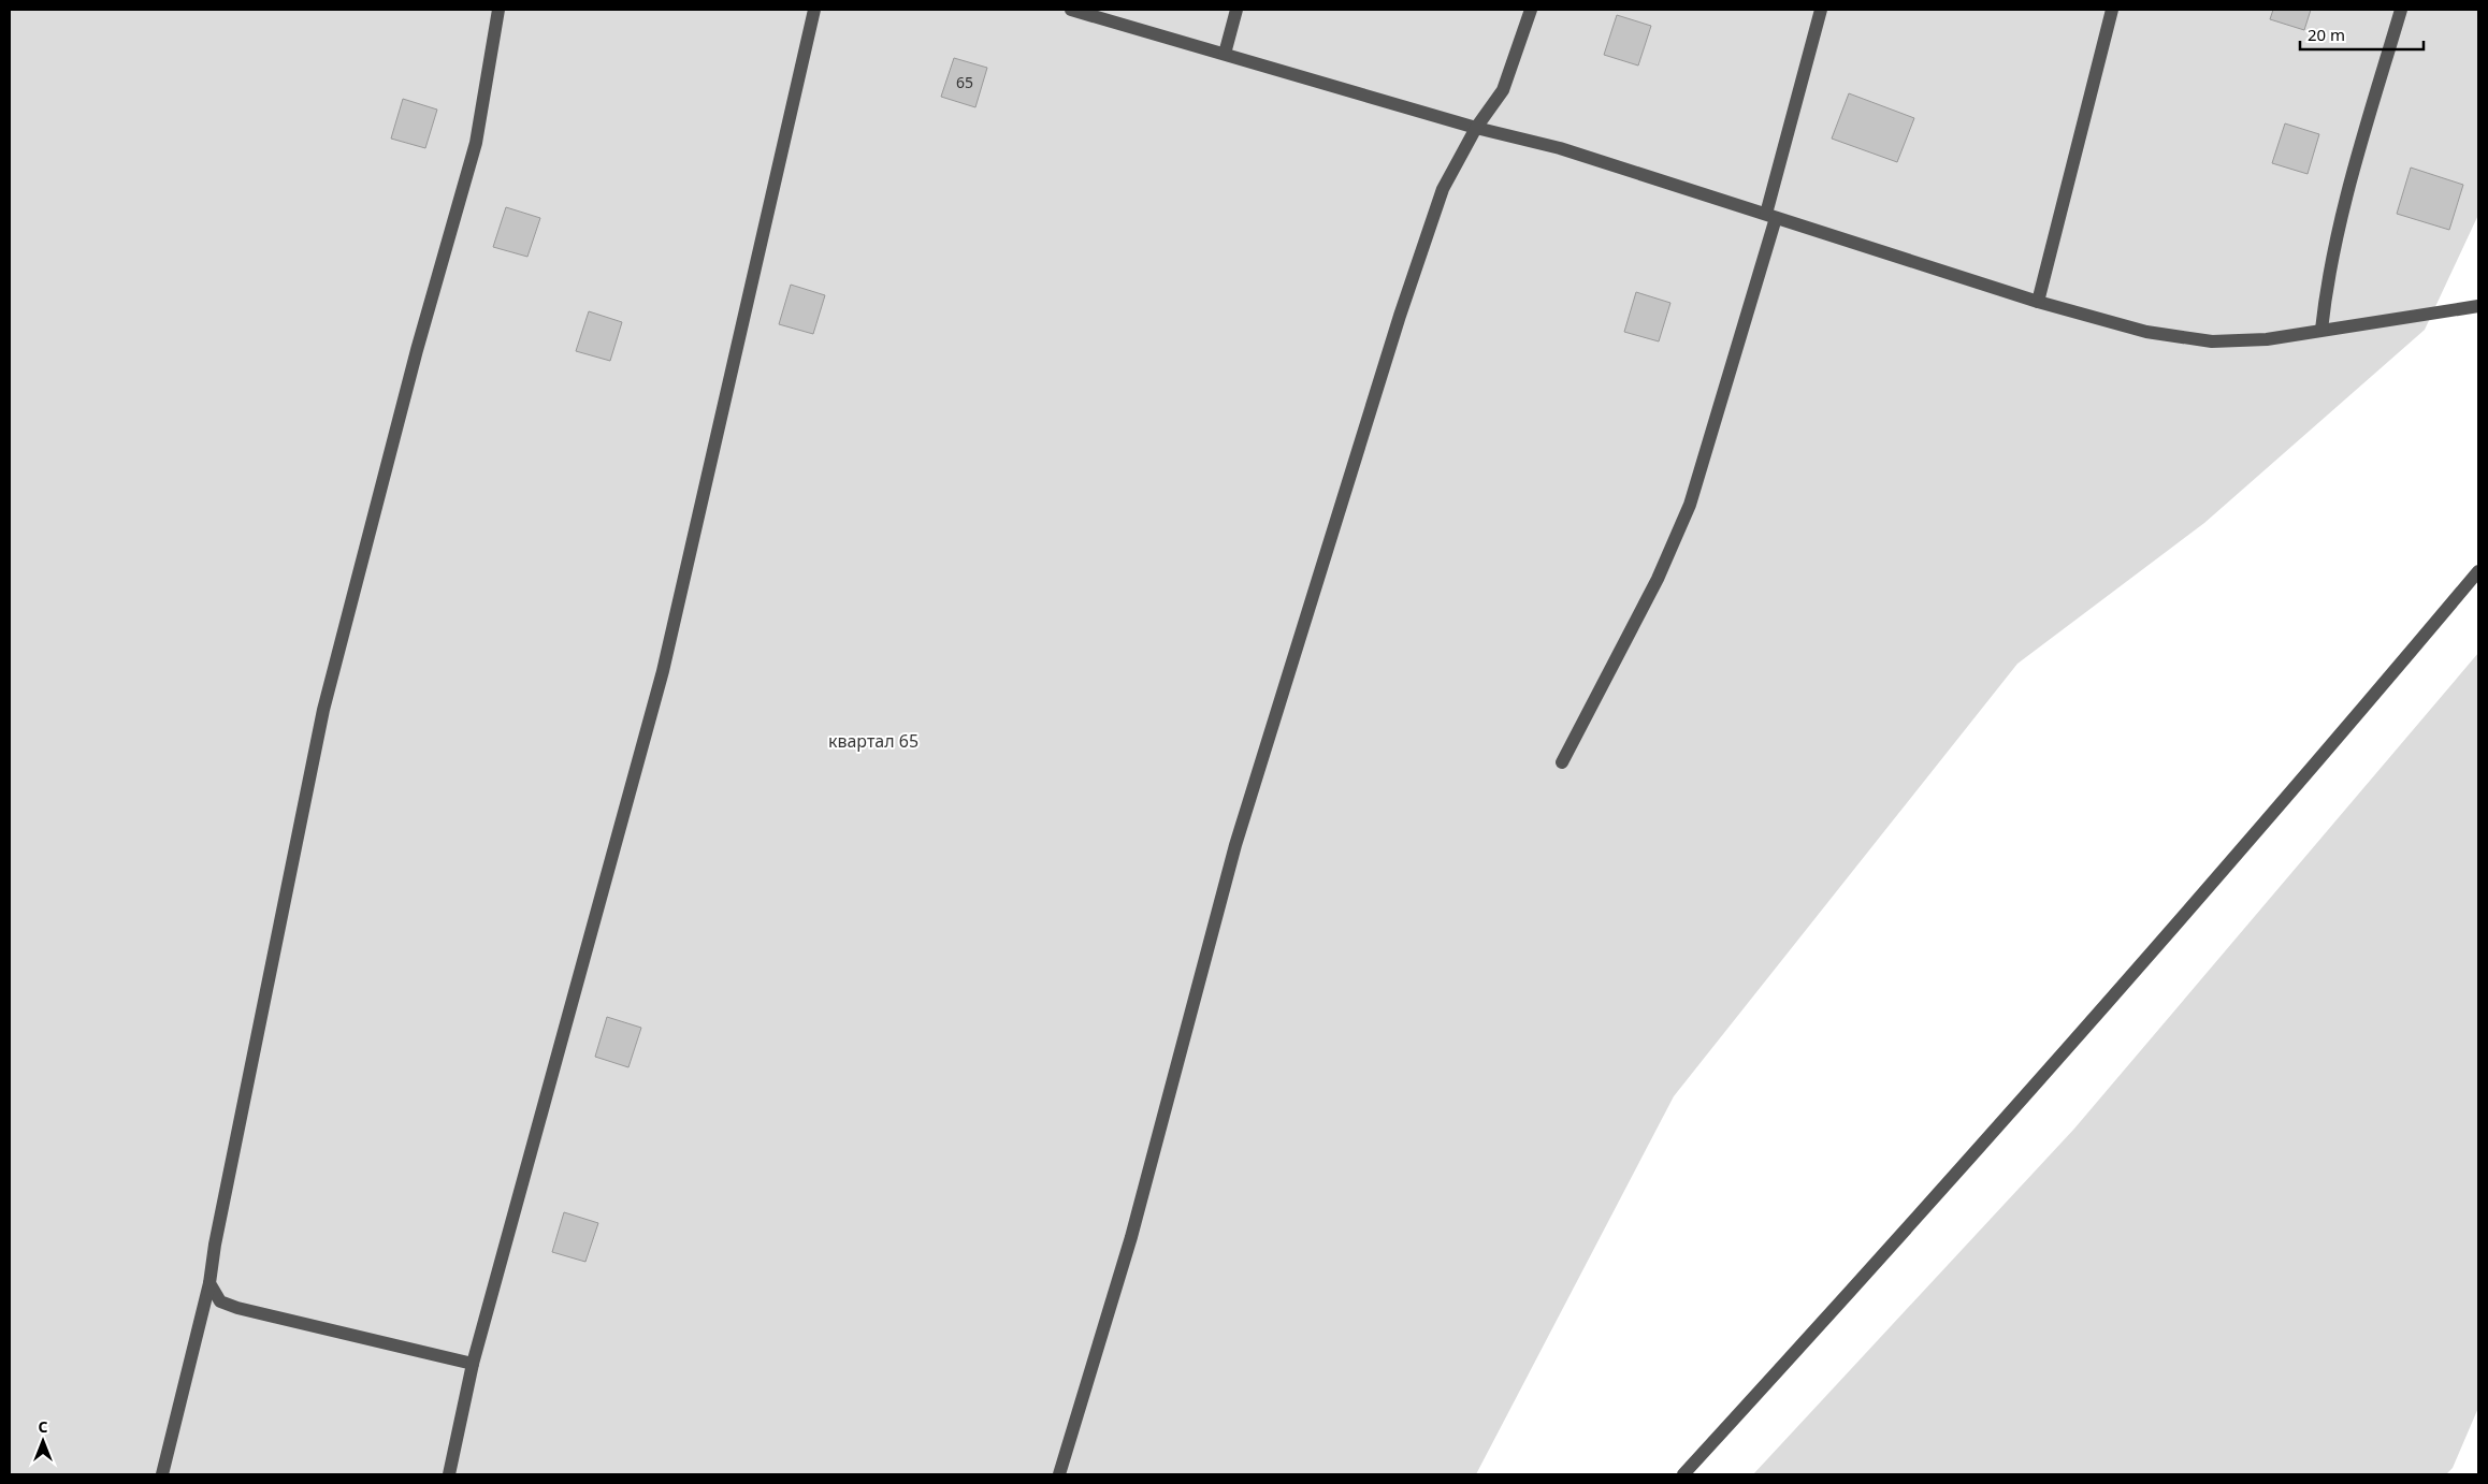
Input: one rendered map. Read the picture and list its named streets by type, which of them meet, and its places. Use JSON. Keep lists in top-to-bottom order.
{
  "parks": ["квартал 65"],
  "house_numbers": ["65"],
  "scale_bar": "20 m",
  "north": "top"
}
